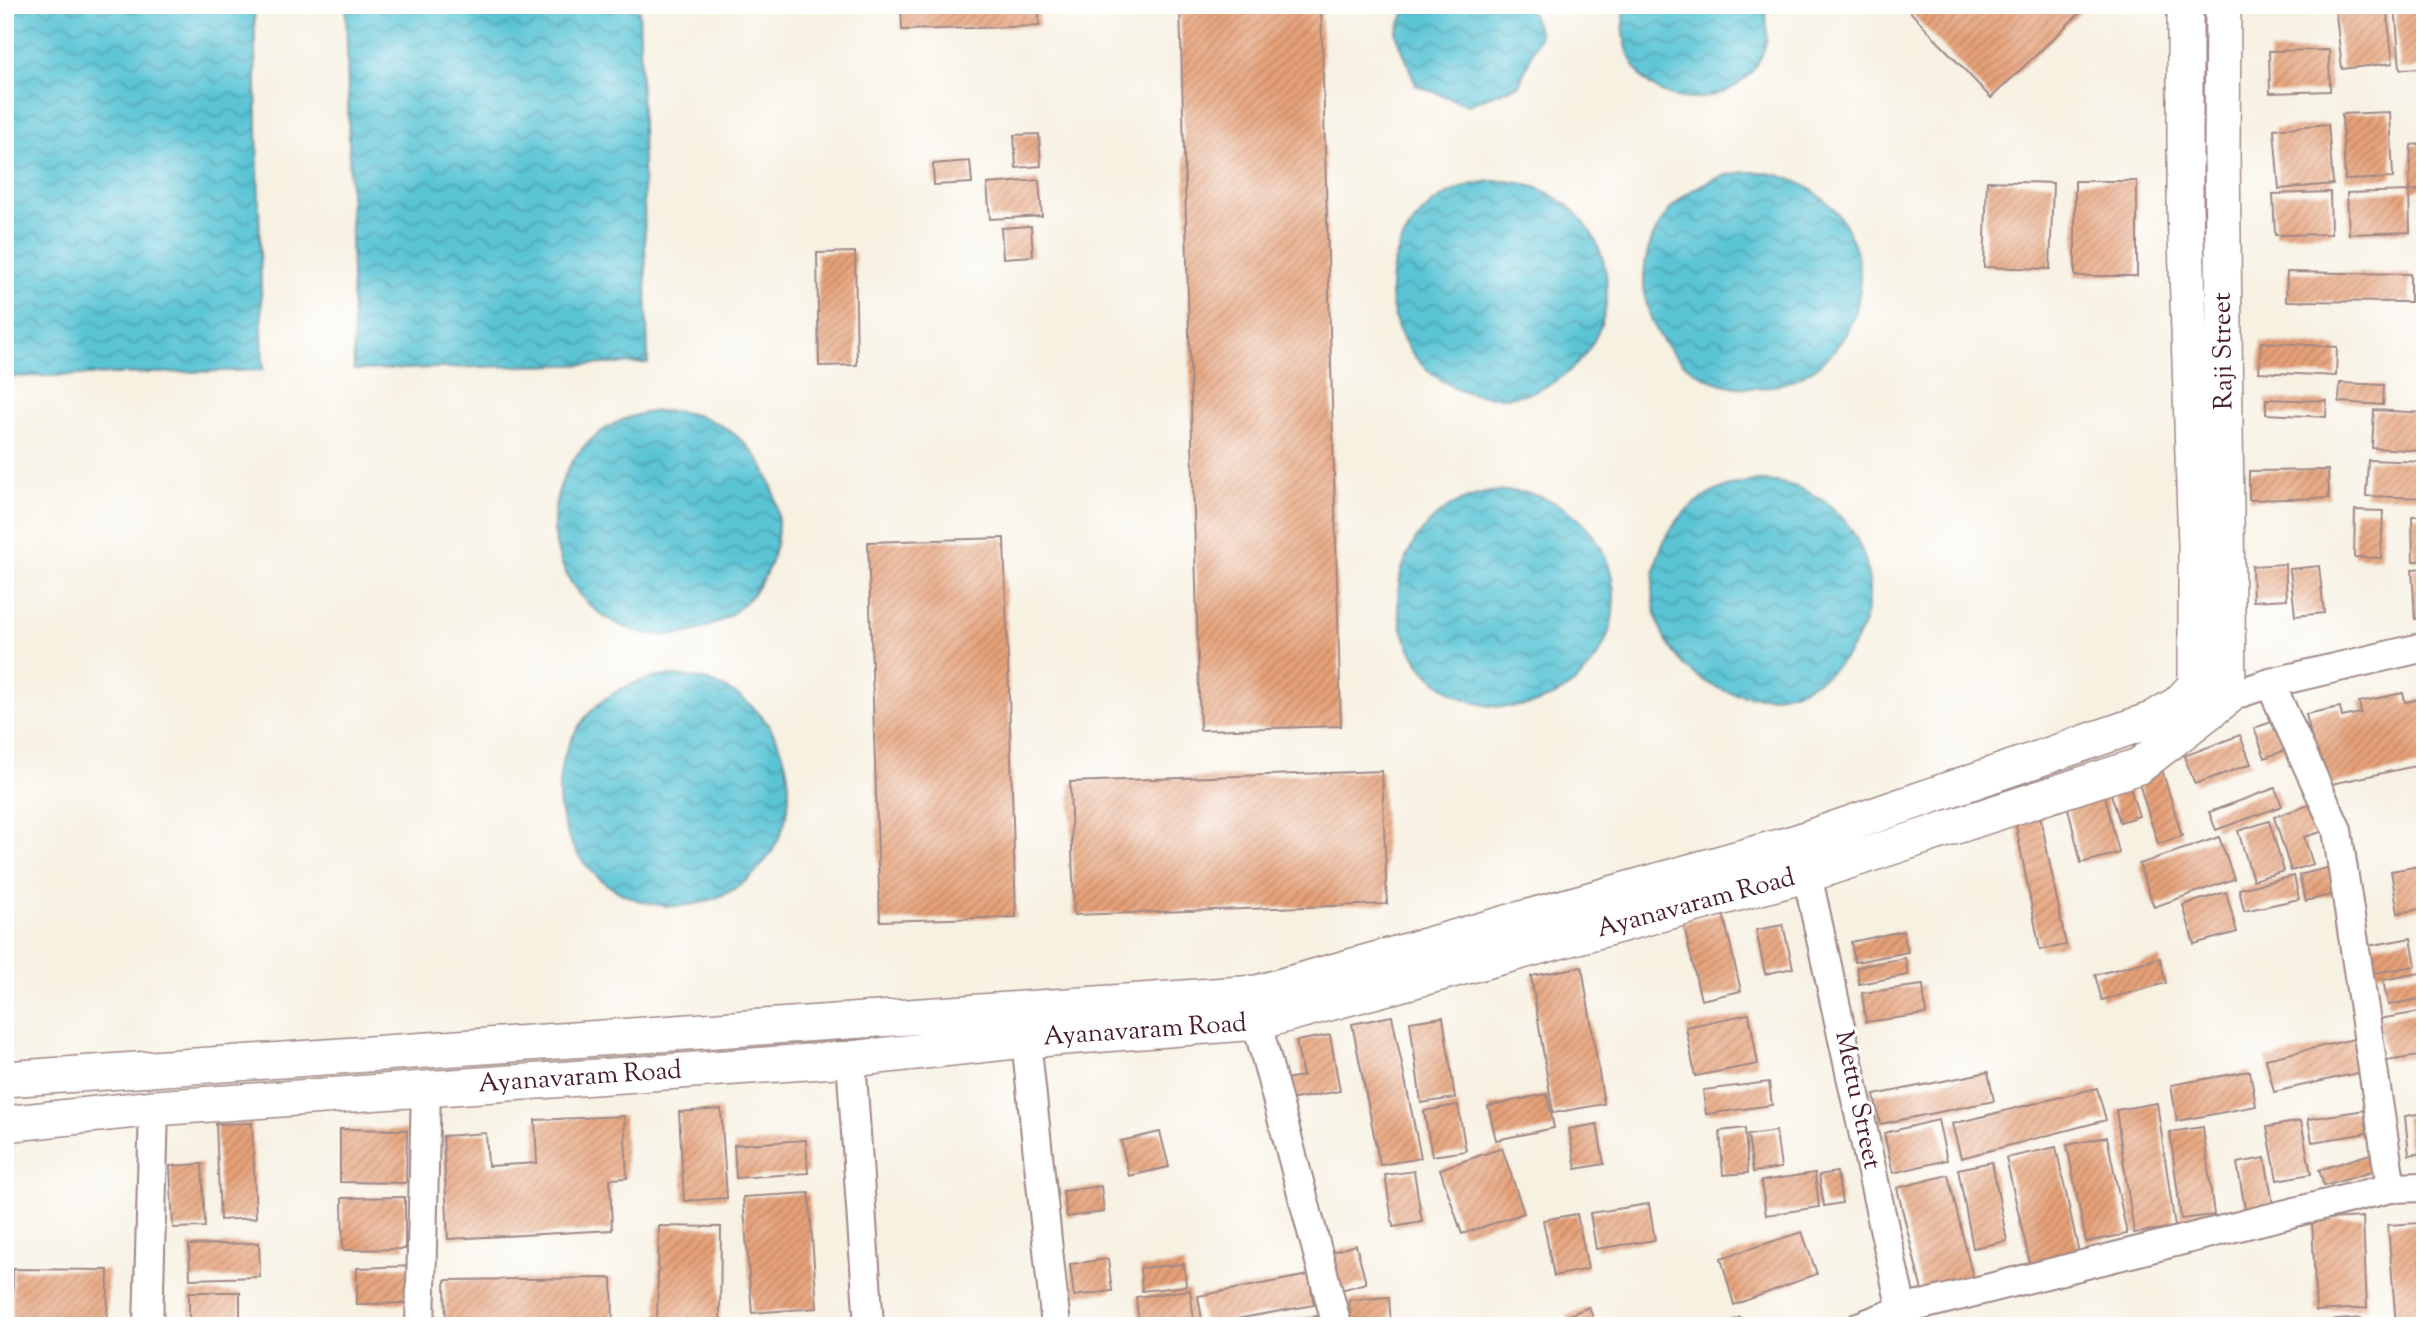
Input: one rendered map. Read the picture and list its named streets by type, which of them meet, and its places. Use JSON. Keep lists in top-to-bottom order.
{
  "streets": {
    "street": ["Raji Street", "Ayanavaram Road", "Mettu Street"]
  },
  "crossings": [
    ["Raji Street", "Ayanavaram Road"],
    ["Ayanavaram Road", "Mettu Street"]
  ]
}
